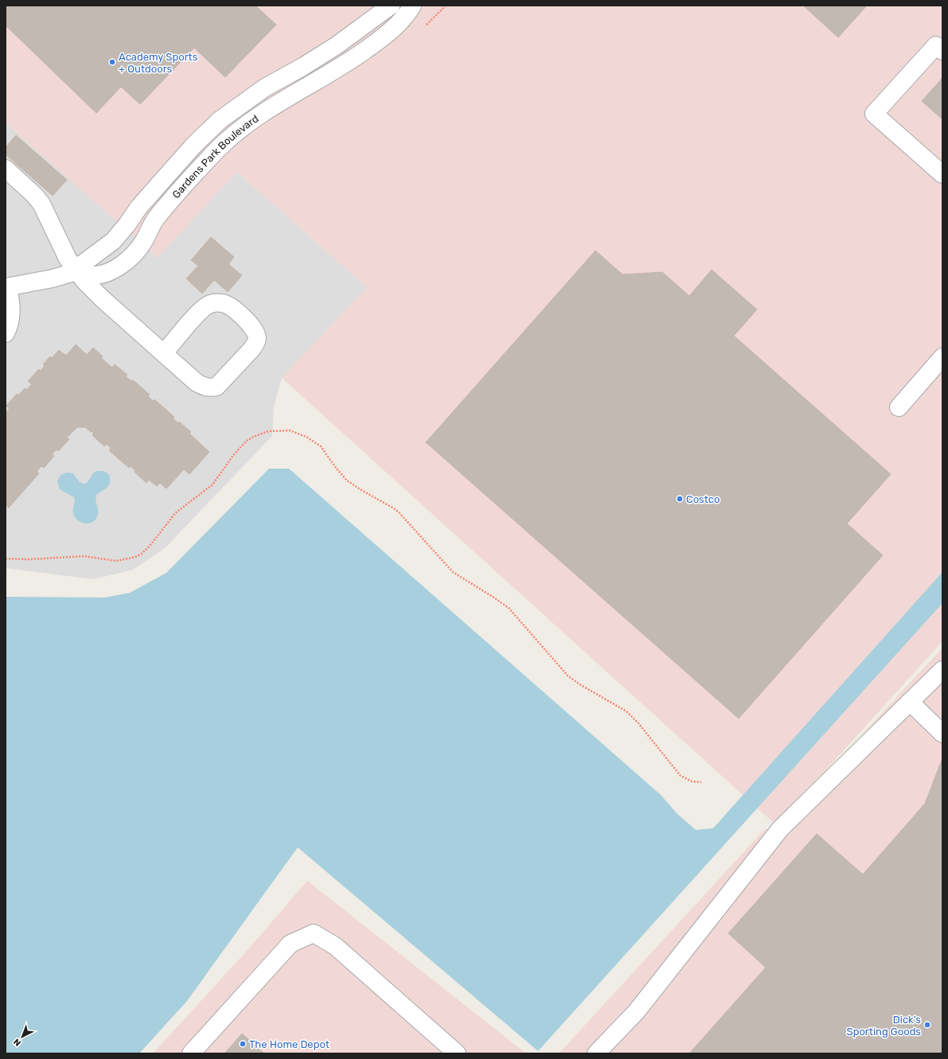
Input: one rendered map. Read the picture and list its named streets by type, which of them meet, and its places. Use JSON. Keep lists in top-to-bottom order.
{
  "streets": {
    "street": ["Gardens Park Boulevard"]
  },
  "places": [
    "Academy Sports + Outdoors",
    "Costco",
    "Dick's Sporting Goods",
    "The Home Depot"
  ],
  "north": "bottom left"
}
